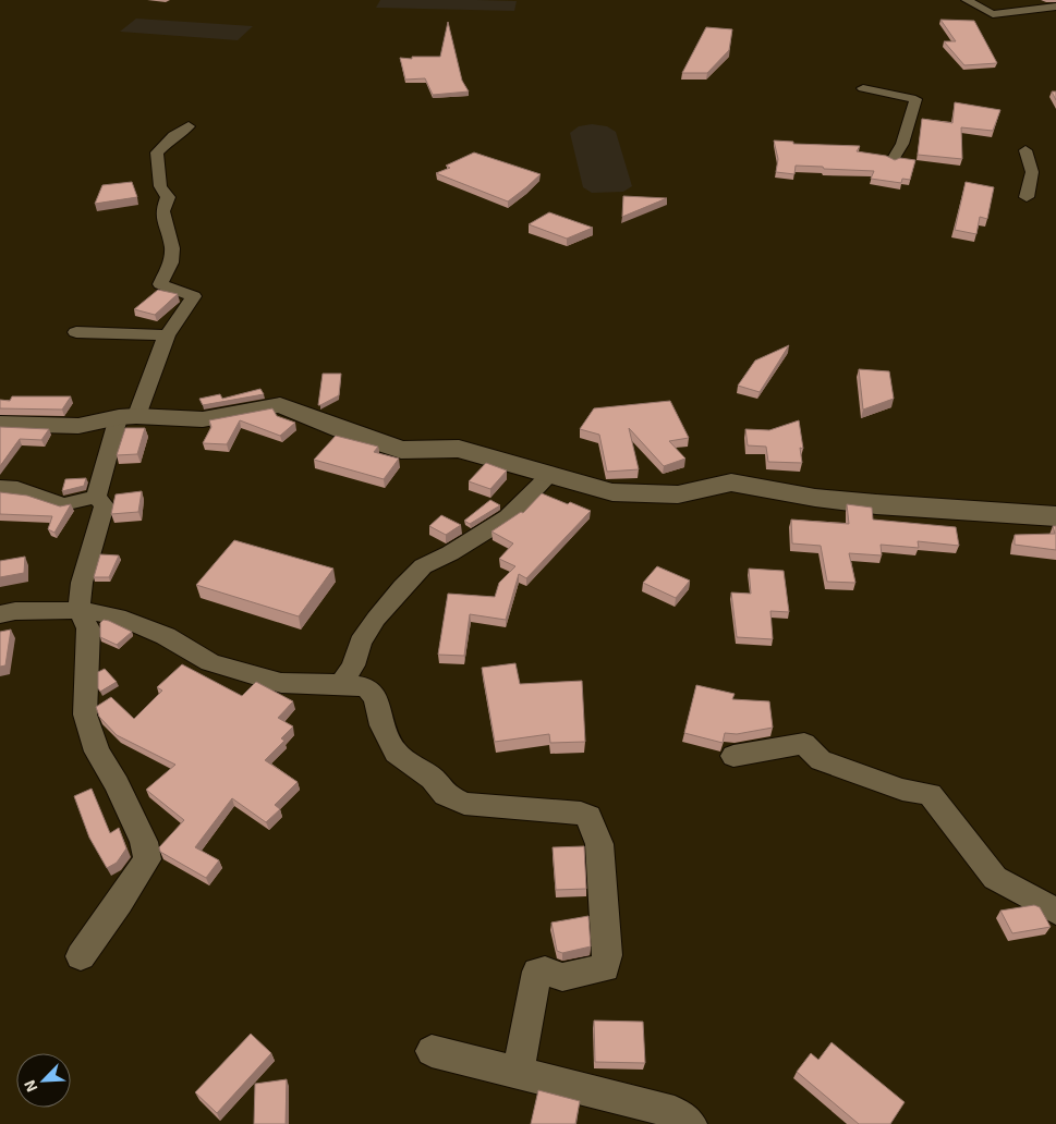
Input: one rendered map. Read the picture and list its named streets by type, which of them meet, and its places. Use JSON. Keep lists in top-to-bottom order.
{
  "north": "bottom left"
}
